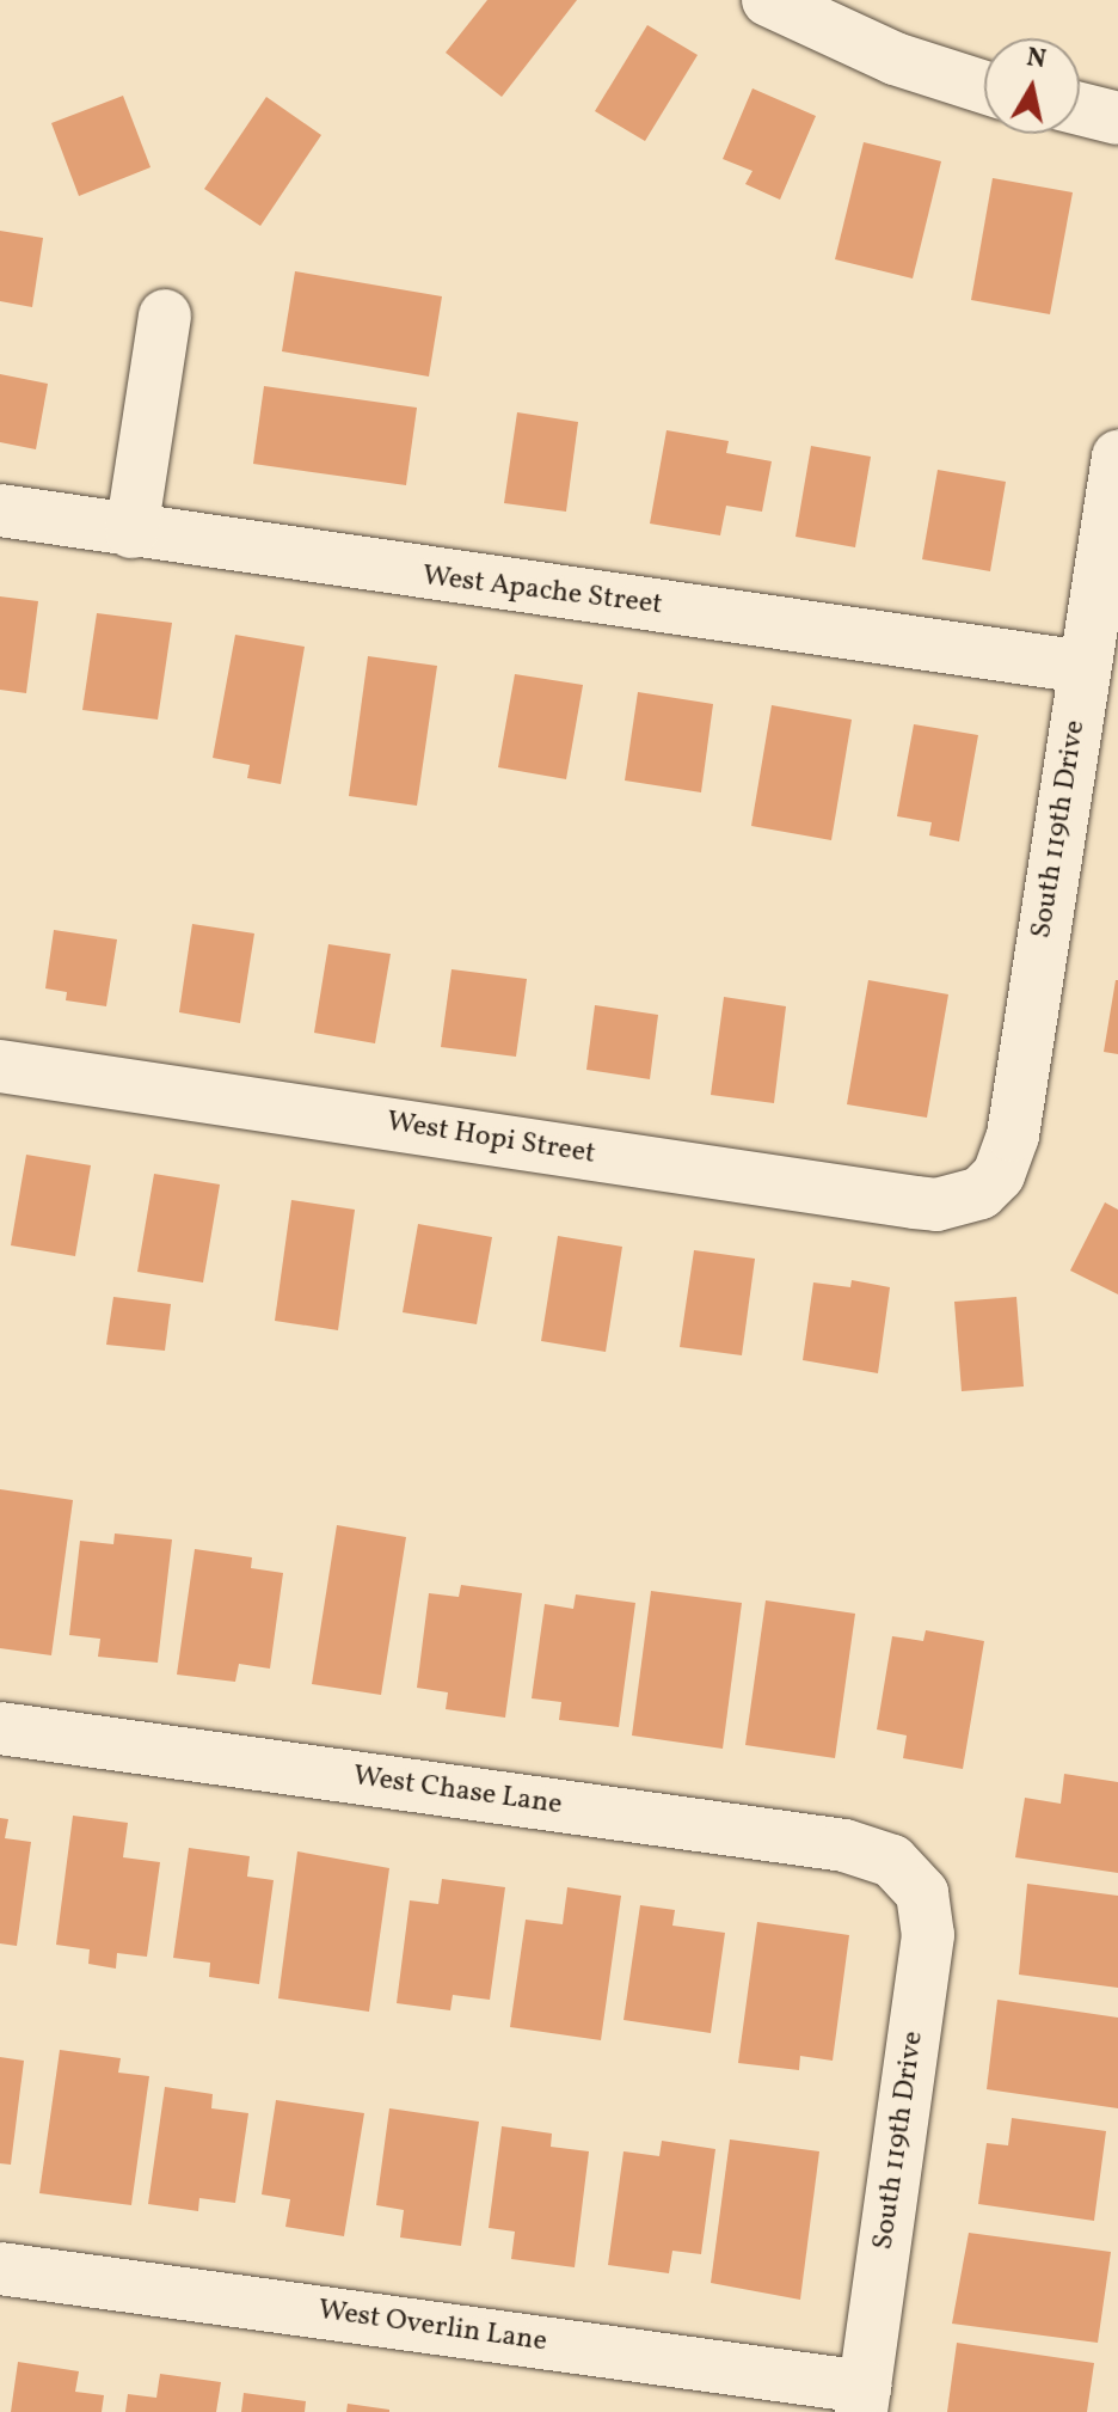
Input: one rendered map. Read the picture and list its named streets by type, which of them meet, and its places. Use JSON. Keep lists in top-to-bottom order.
{
  "streets": {
    "street": [
      "West Apache Street",
      "South 119th Drive",
      "West Hopi Street",
      "West Chase Lane",
      "West Overlin Lane"
    ]
  },
  "crossings": [
    ["West Apache Street", "South 119th Drive"],
    ["South 119th Drive", "West Hopi Street"],
    ["South 119th Drive", "West Chase Lane"],
    ["South 119th Drive", "West Overlin Lane"]
  ],
  "north": "top"
}
